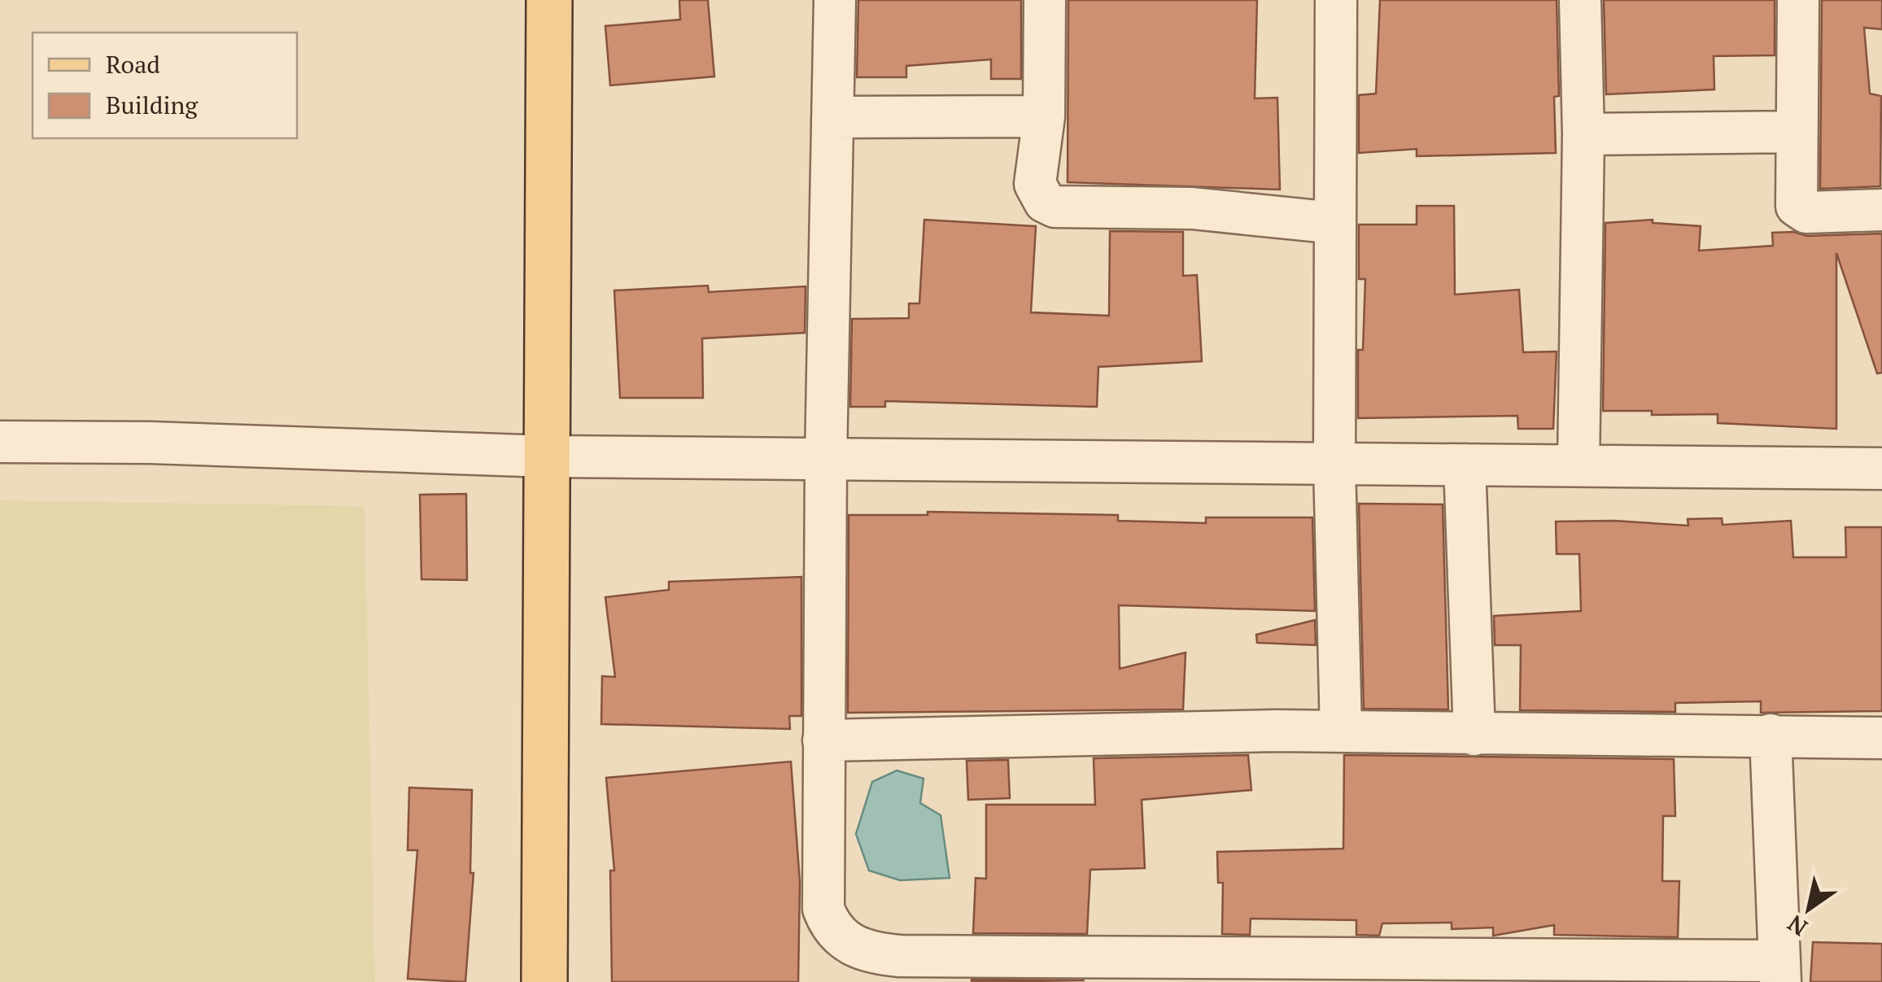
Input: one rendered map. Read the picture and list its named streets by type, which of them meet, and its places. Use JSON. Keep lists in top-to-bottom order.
{
  "legend": ["Road", "Building"],
  "north": "bottom left"
}
